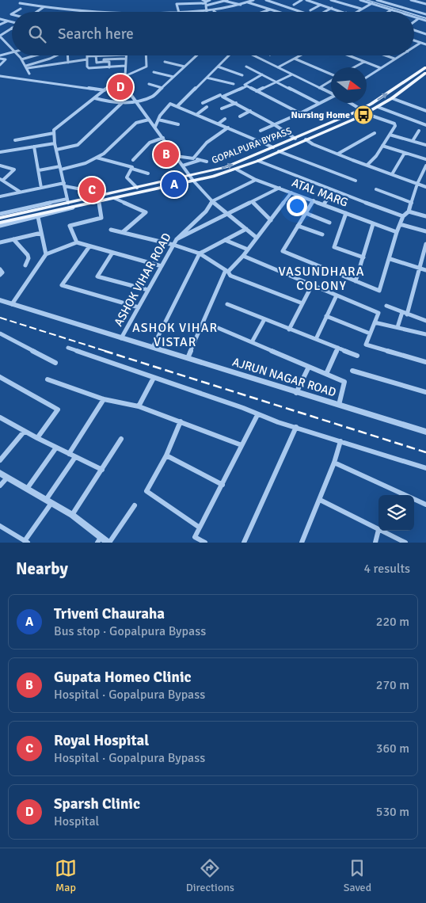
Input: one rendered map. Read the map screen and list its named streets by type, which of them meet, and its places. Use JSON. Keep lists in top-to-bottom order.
{
  "streets": {
    "main road": ["GOPALPURA BYPASS"],
    "street": ["ATAL MARG", "ASHOK VIHAR ROAD", "AJRUN NAGAR ROAD"]
  },
  "crossings": [
    ["GOPALPURA BYPASS", "ATAL MARG"],
    ["ASHOK VIHAR ROAD", "AJRUN NAGAR ROAD"]
  ],
  "districts": ["VASUNDHARA COLONY", "ASHOK VIHAR VISTAR"],
  "places": {
    "bus stop": ["Nursing Home"]
  },
  "north": "right",
  "page": {
    "search": "Search here",
    "pins": [
      "D",
      "B",
      "A",
      "C"
    ],
    "heading": ["Nearby", "4 results"],
    "list": [
      {
        "mark": "A",
        "name": "Triveni Chauraha",
        "note": "Bus stop · Gopalpura Bypass",
        "value": "220 m"
      },
      {
        "mark": "B",
        "name": "Gupata Homeo Clinic",
        "note": "Hospital · Gopalpura Bypass",
        "value": "270 m"
      },
      {
        "mark": "C",
        "name": "Royal Hospital",
        "note": "Hospital · Gopalpura Bypass",
        "value": "360 m"
      },
      {
        "mark": "D",
        "name": "Sparsh Clinic",
        "note": "Hospital",
        "value": "530 m"
      }
    ],
    "nav": ["Map", "Directions", "Saved"]
  }
}
